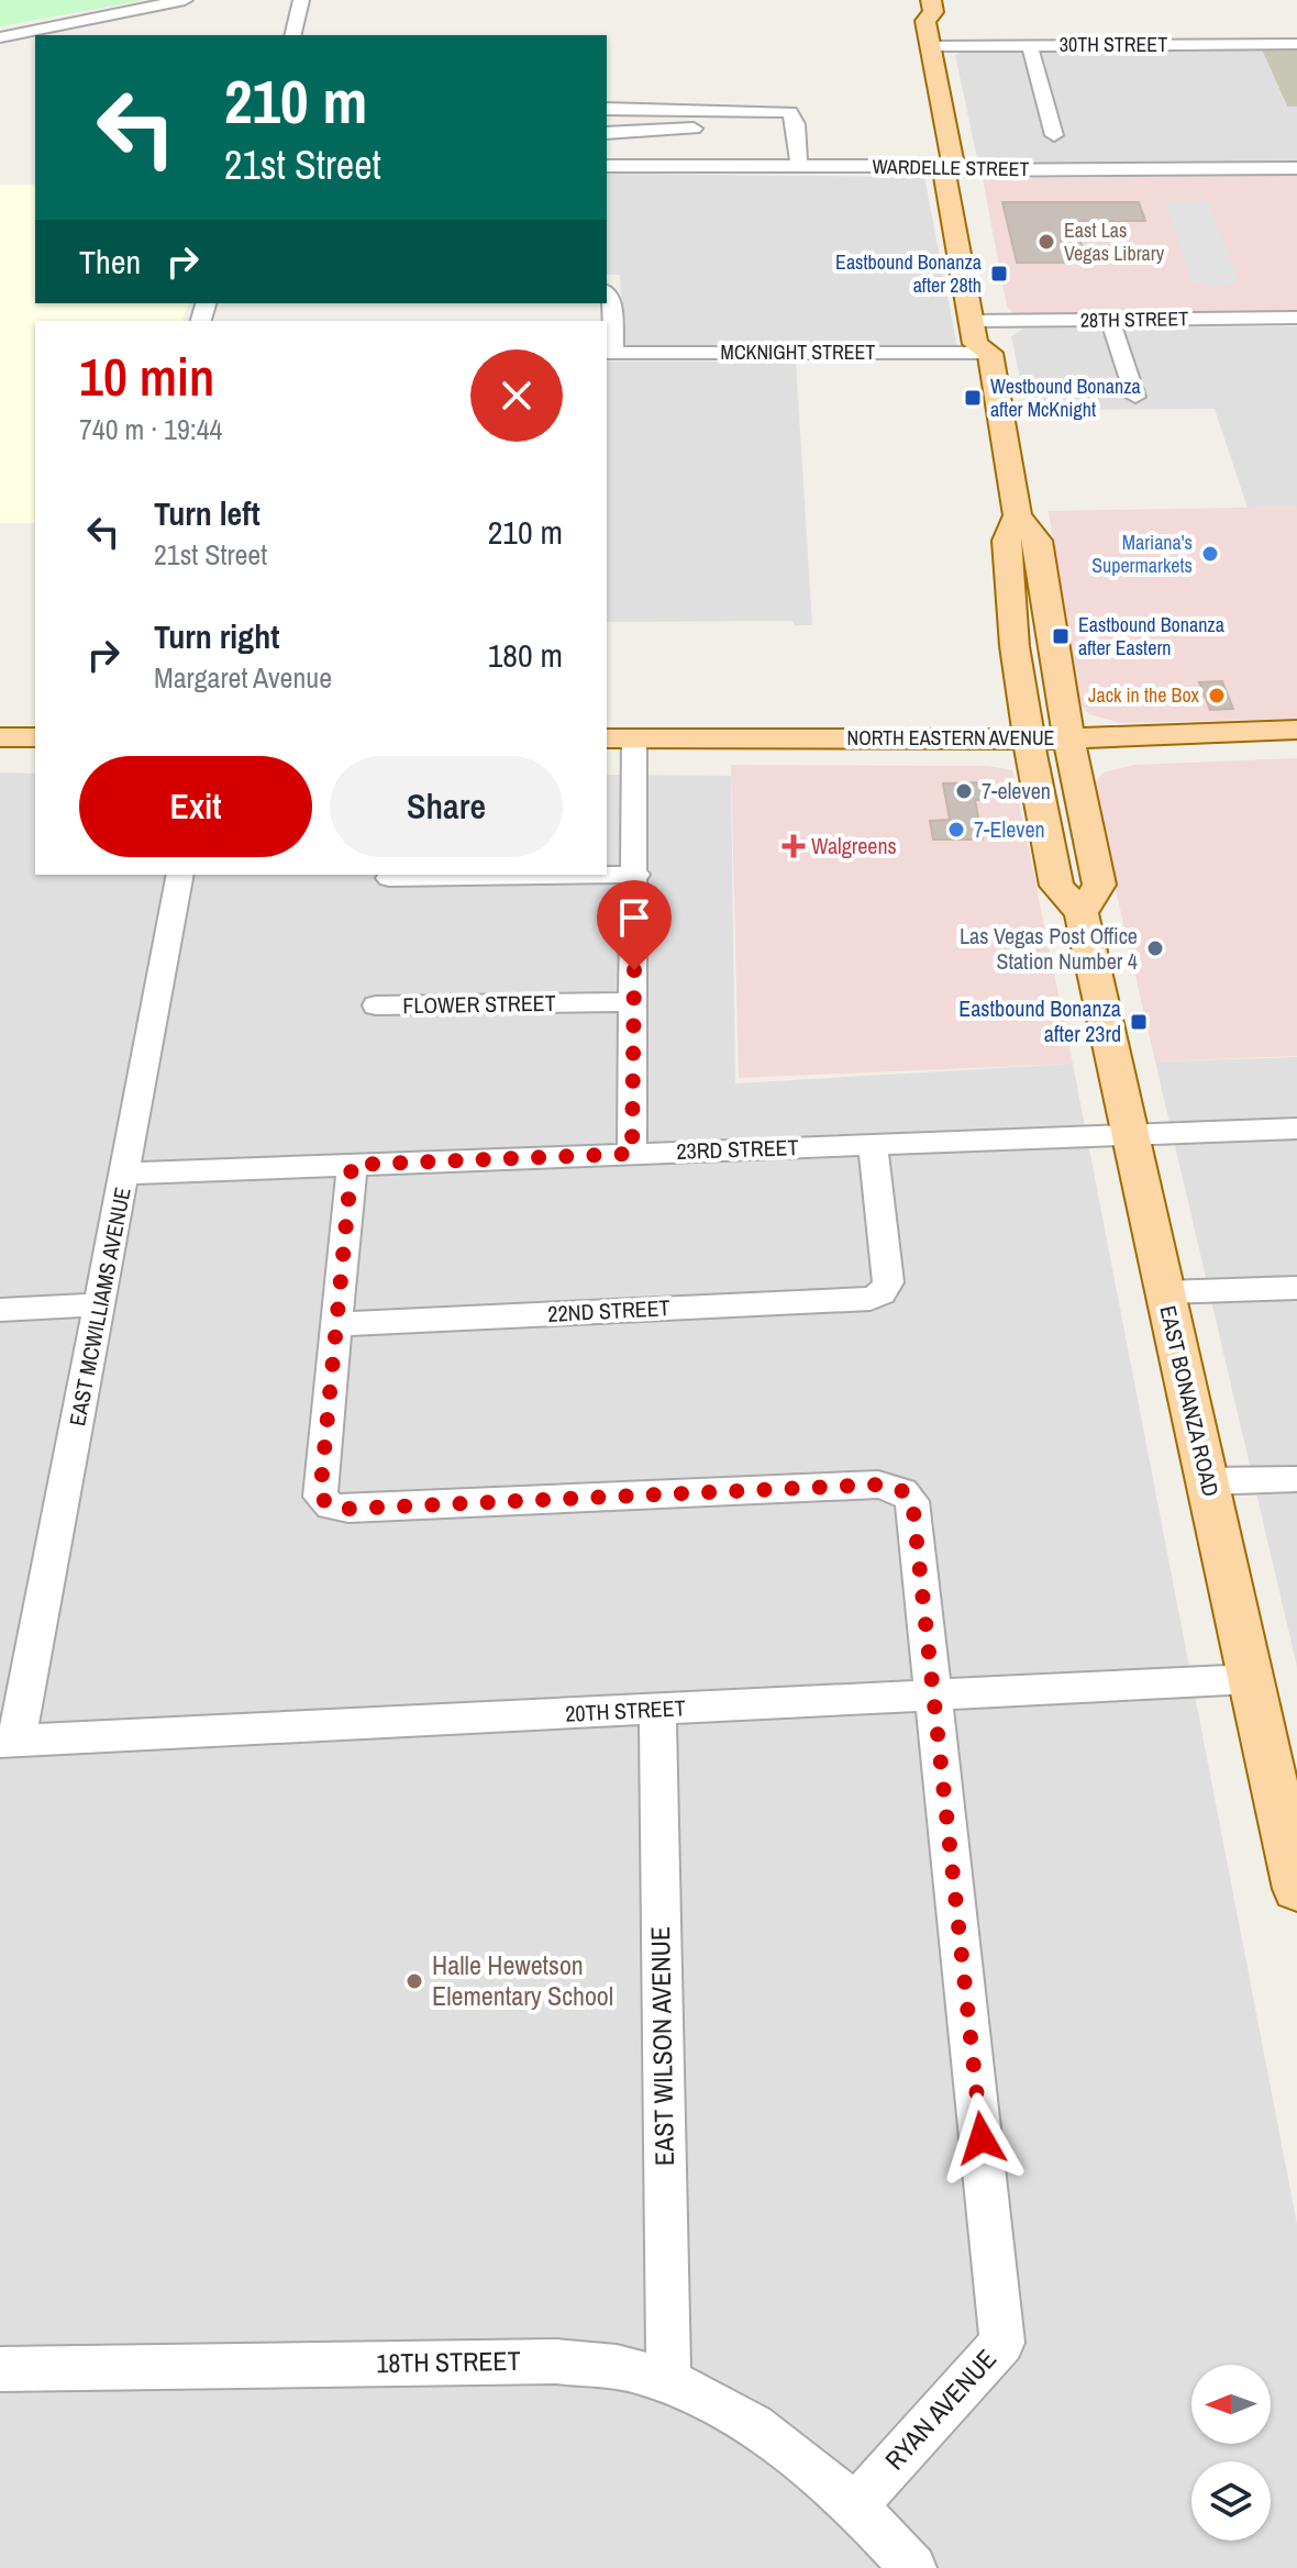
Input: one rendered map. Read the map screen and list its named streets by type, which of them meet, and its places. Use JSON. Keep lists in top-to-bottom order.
{
  "streets": {
    "main road": ["NORTH EASTERN AVENUE", "EAST BONANZA ROAD"],
    "street": [
      "30TH STREET",
      "WARDELLE STREET",
      "28TH STREET",
      "MCKNIGHT STREET",
      "FLOWER STREET",
      "23RD STREET",
      "EAST MCWILLIAMS AVENUE",
      "22ND STREET",
      "20TH STREET",
      "EAST WILSON AVENUE",
      "18TH STREET",
      "RYAN AVENUE"
    ]
  },
  "crossings": [
    ["30TH STREET", "EAST BONANZA ROAD"],
    ["WARDELLE STREET", "EAST BONANZA ROAD"],
    ["28TH STREET", "EAST BONANZA ROAD"],
    ["MCKNIGHT STREET", "EAST BONANZA ROAD"],
    ["NORTH EASTERN AVENUE", "EAST BONANZA ROAD"],
    ["23RD STREET", "EAST MCWILLIAMS AVENUE"],
    ["23RD STREET", "22ND STREET"],
    ["23RD STREET", "EAST BONANZA ROAD"],
    ["EAST MCWILLIAMS AVENUE", "20TH STREET"],
    ["22ND STREET", "RYAN AVENUE"],
    ["EAST BONANZA ROAD", "20TH STREET"],
    ["20TH STREET", "EAST WILSON AVENUE"],
    ["20TH STREET", "RYAN AVENUE"],
    ["EAST WILSON AVENUE", "18TH STREET"],
    ["18TH STREET", "RYAN AVENUE"]
  ],
  "places": {
    "other": [
      "East Las Vegas Library",
      "Mariana's Supermarkets",
      "Jack in the Box",
      "7-eleven",
      "7-Eleven",
      "Las Vegas Post Office Station Number 4",
      "Halle Hewetson Elementary School"
    ],
    "transit": [
      "Eastbound Bonanza after 28th",
      "Westbound Bonanza after McKnight",
      "Eastbound Bonanza after Eastern",
      "Eastbound Bonanza after 23rd"
    ],
    "health": ["Walgreens"]
  },
  "north": "left",
  "page": {
    "turn": ["210 m", "21st Street"],
    "then": "Then",
    "heading": ["10 min", "740 m · 19:44"],
    "list": [
      {
        "name": "Turn left",
        "note": "21st Street",
        "value": "210 m"
      },
      {
        "name": "Turn right",
        "note": "Margaret Avenue",
        "value": "180 m"
      }
    ],
    "buttons": ["Exit", "Share"]
  }
}
